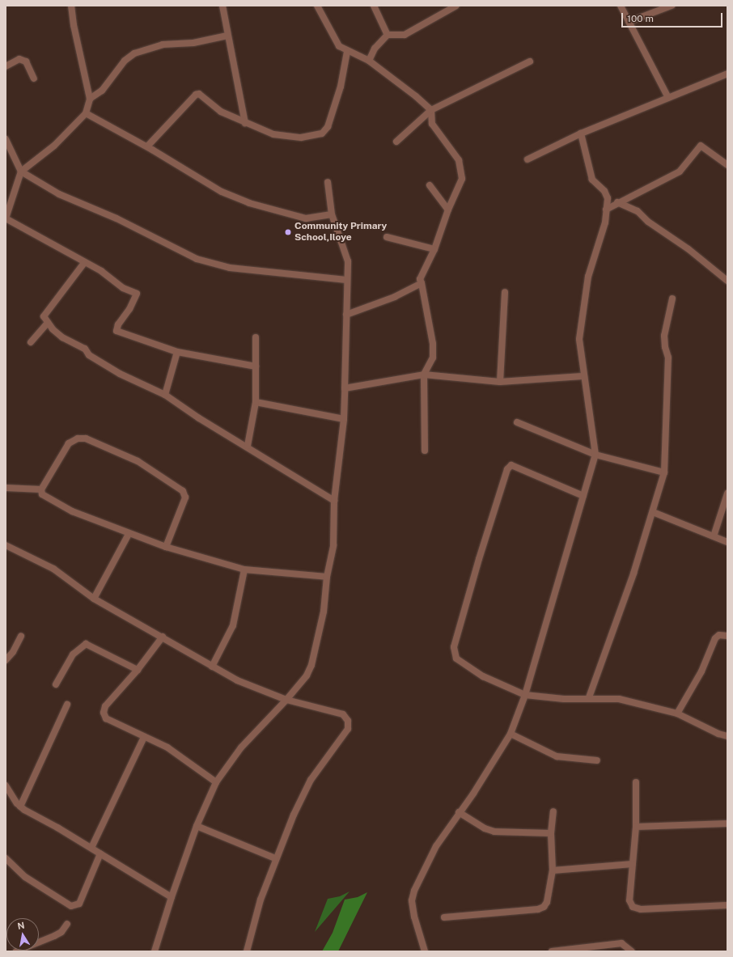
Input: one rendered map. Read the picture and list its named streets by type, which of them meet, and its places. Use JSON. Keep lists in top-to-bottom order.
{
  "places": ["Community Primary School,Iloye"],
  "scale_bar": "100 m",
  "north": "top"
}
